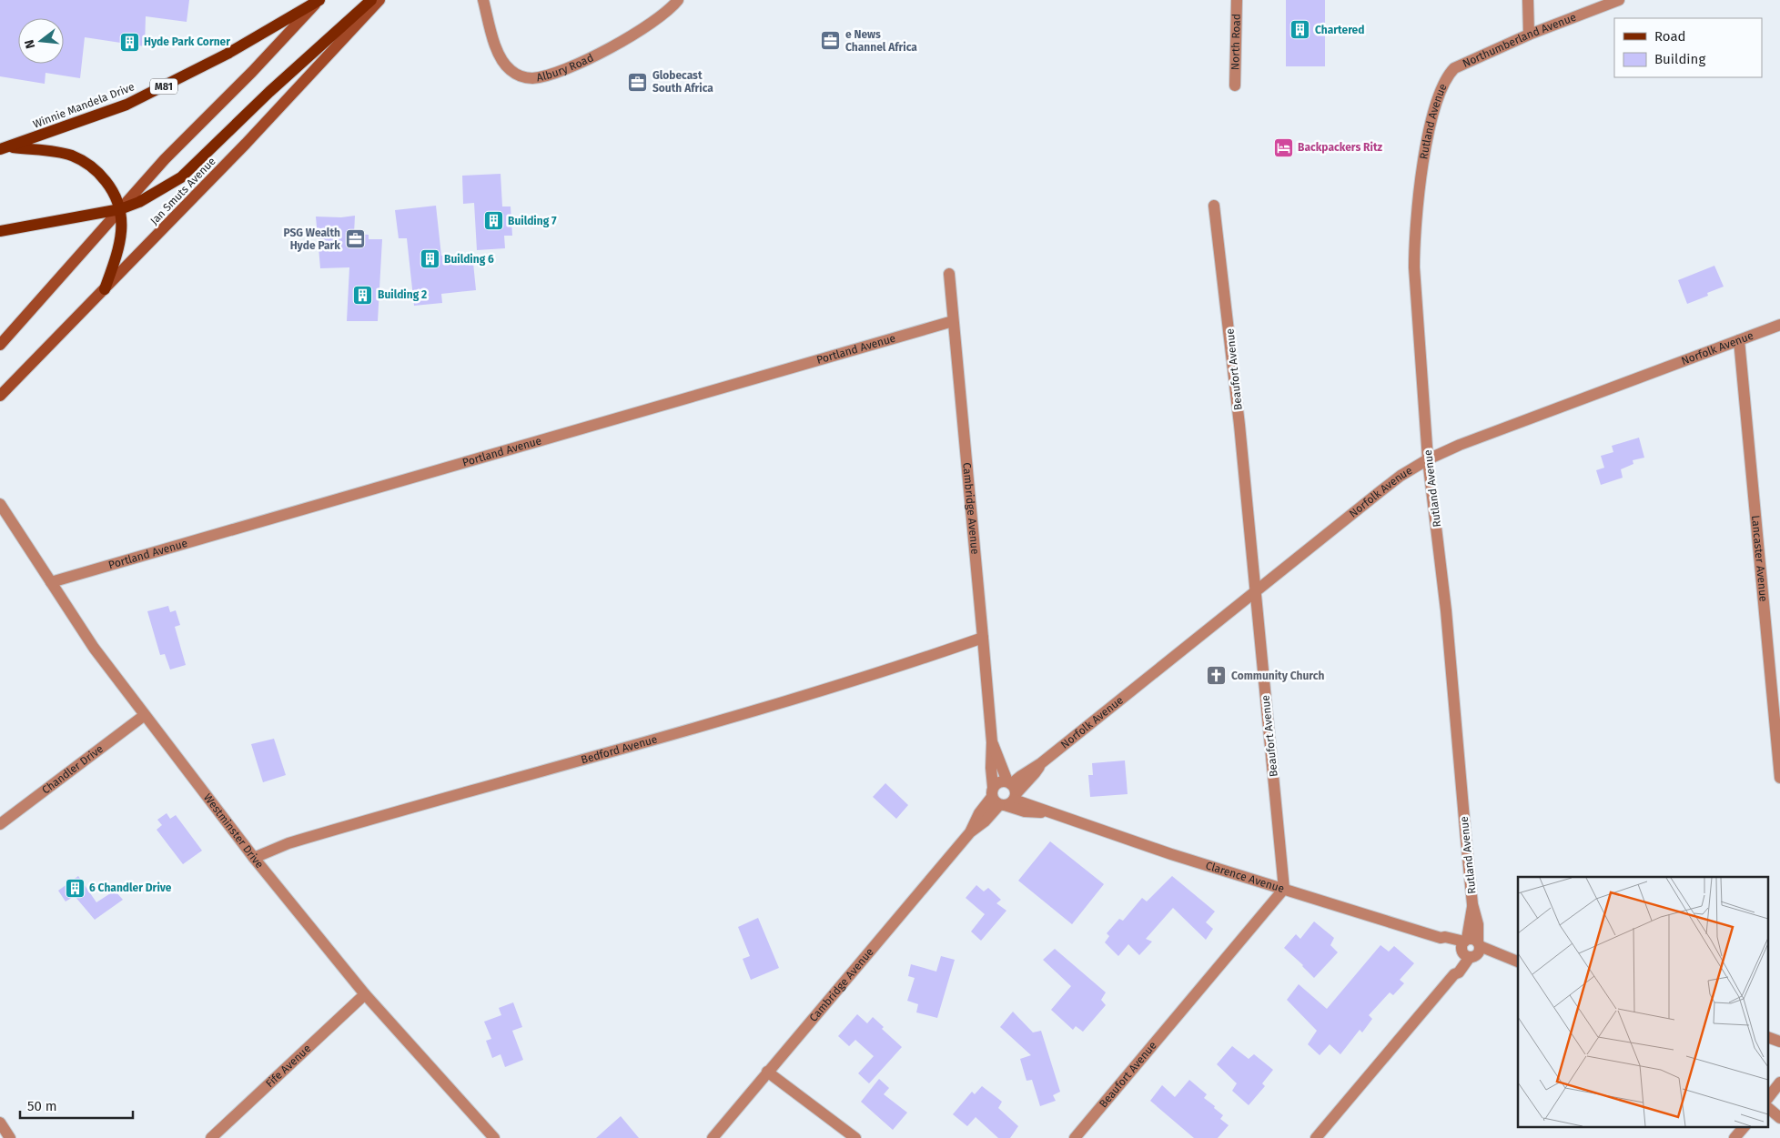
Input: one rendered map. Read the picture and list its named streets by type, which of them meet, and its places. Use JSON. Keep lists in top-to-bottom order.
{
  "streets": {
    "main road": ["M81", "Winnie Mandela Drive", "Jan Smuts Avenue"],
    "street": [
      "Northumberland Avenue",
      "North Road",
      "Albury Road",
      "Rutland Avenue",
      "Norfolk Avenue",
      "Portland Avenue",
      "Beaufort Avenue",
      "Cambridge Avenue",
      "Lancaster Avenue",
      "Bedford Avenue",
      "Chandler Drive",
      "Westminster Drive",
      "Clarence Avenue",
      "Fife Avenue"
    ]
  },
  "crossings": [
    ["Northumberland Avenue", "Rutland Avenue"],
    ["Rutland Avenue", "Norfolk Avenue"],
    ["Rutland Avenue", "Clarence Avenue"],
    ["Norfolk Avenue", "Beaufort Avenue"],
    ["Norfolk Avenue", "Cambridge Avenue"],
    ["Norfolk Avenue", "Lancaster Avenue"],
    ["Norfolk Avenue", "Clarence Avenue"],
    ["Portland Avenue", "Cambridge Avenue"],
    ["Portland Avenue", "Westminster Drive"],
    ["Beaufort Avenue", "Clarence Avenue"],
    ["Cambridge Avenue", "Bedford Avenue"],
    ["Cambridge Avenue", "Clarence Avenue"],
    ["Bedford Avenue", "Westminster Drive"],
    ["Chandler Drive", "Westminster Drive"],
    ["Westminster Drive", "Fife Avenue"]
  ],
  "places": {
    "building": [
      "Chartered",
      "Hyde Park Corner",
      "Building 7",
      "Building 6",
      "Building 2",
      "6 Chandler Drive"
    ],
    "office": ["e News Channel Africa", "Globecast South Africa", "PSG Wealth Hyde Park"],
    "hotel": ["Backpackers Ritz"],
    "church": ["Community Church"]
  },
  "legend": ["Road", "Building"],
  "scale_bar": "50 m",
  "north": "left"
}
